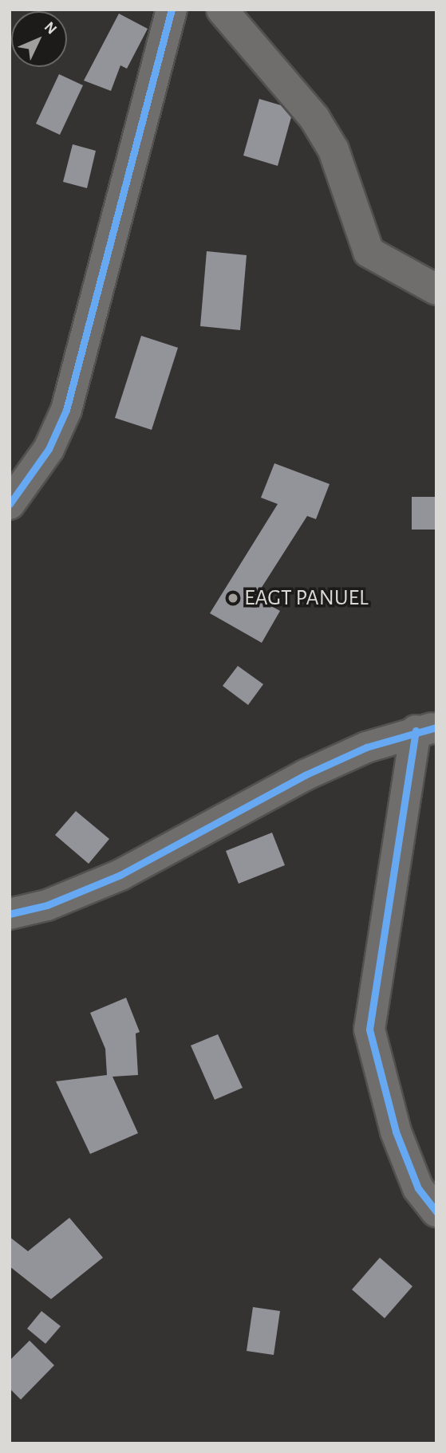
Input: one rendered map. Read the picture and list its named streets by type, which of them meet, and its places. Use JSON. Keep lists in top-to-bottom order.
{
  "places": ["EAGT PANUEL"],
  "north": "top right"
}
